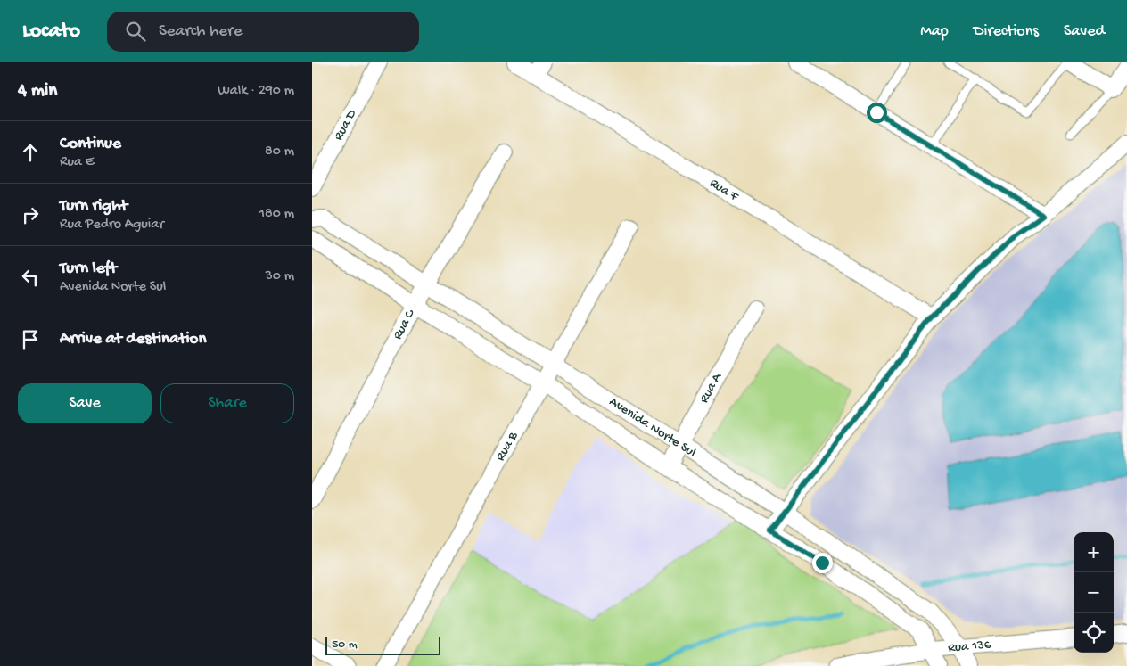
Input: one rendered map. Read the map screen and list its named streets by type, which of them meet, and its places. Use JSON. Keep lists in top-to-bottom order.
{
  "streets": {
    "street": [
      "Rua D",
      "Rua F",
      "Rua C",
      "Rua A",
      "Avenida Norte Sul",
      "Rua B",
      "Rua 136"
    ]
  },
  "crossings": [
    ["Rua C", "Avenida Norte Sul"],
    ["Rua A", "Avenida Norte Sul"],
    ["Avenida Norte Sul", "Rua B"],
    ["Avenida Norte Sul", "Rua 136"]
  ],
  "scale_bar": "50 m",
  "page": {
    "header": "Locato",
    "search": "Search here",
    "nav": ["Map", "Directions", "Saved"],
    "heading": ["4 min", "Walk · 290 m"],
    "list": [
      ["Continue", "Rua E", "80 m"],
      ["Turn right", "Rua Pedro Aguiar", "180 m"],
      ["Turn left", "Avenida Norte Sul", "30 m"],
      "Arrive at destination"
    ],
    "buttons": ["Save", "Share"],
    "map_buttons": ["+", "−"],
    "scale": "50 m"
  }
}
